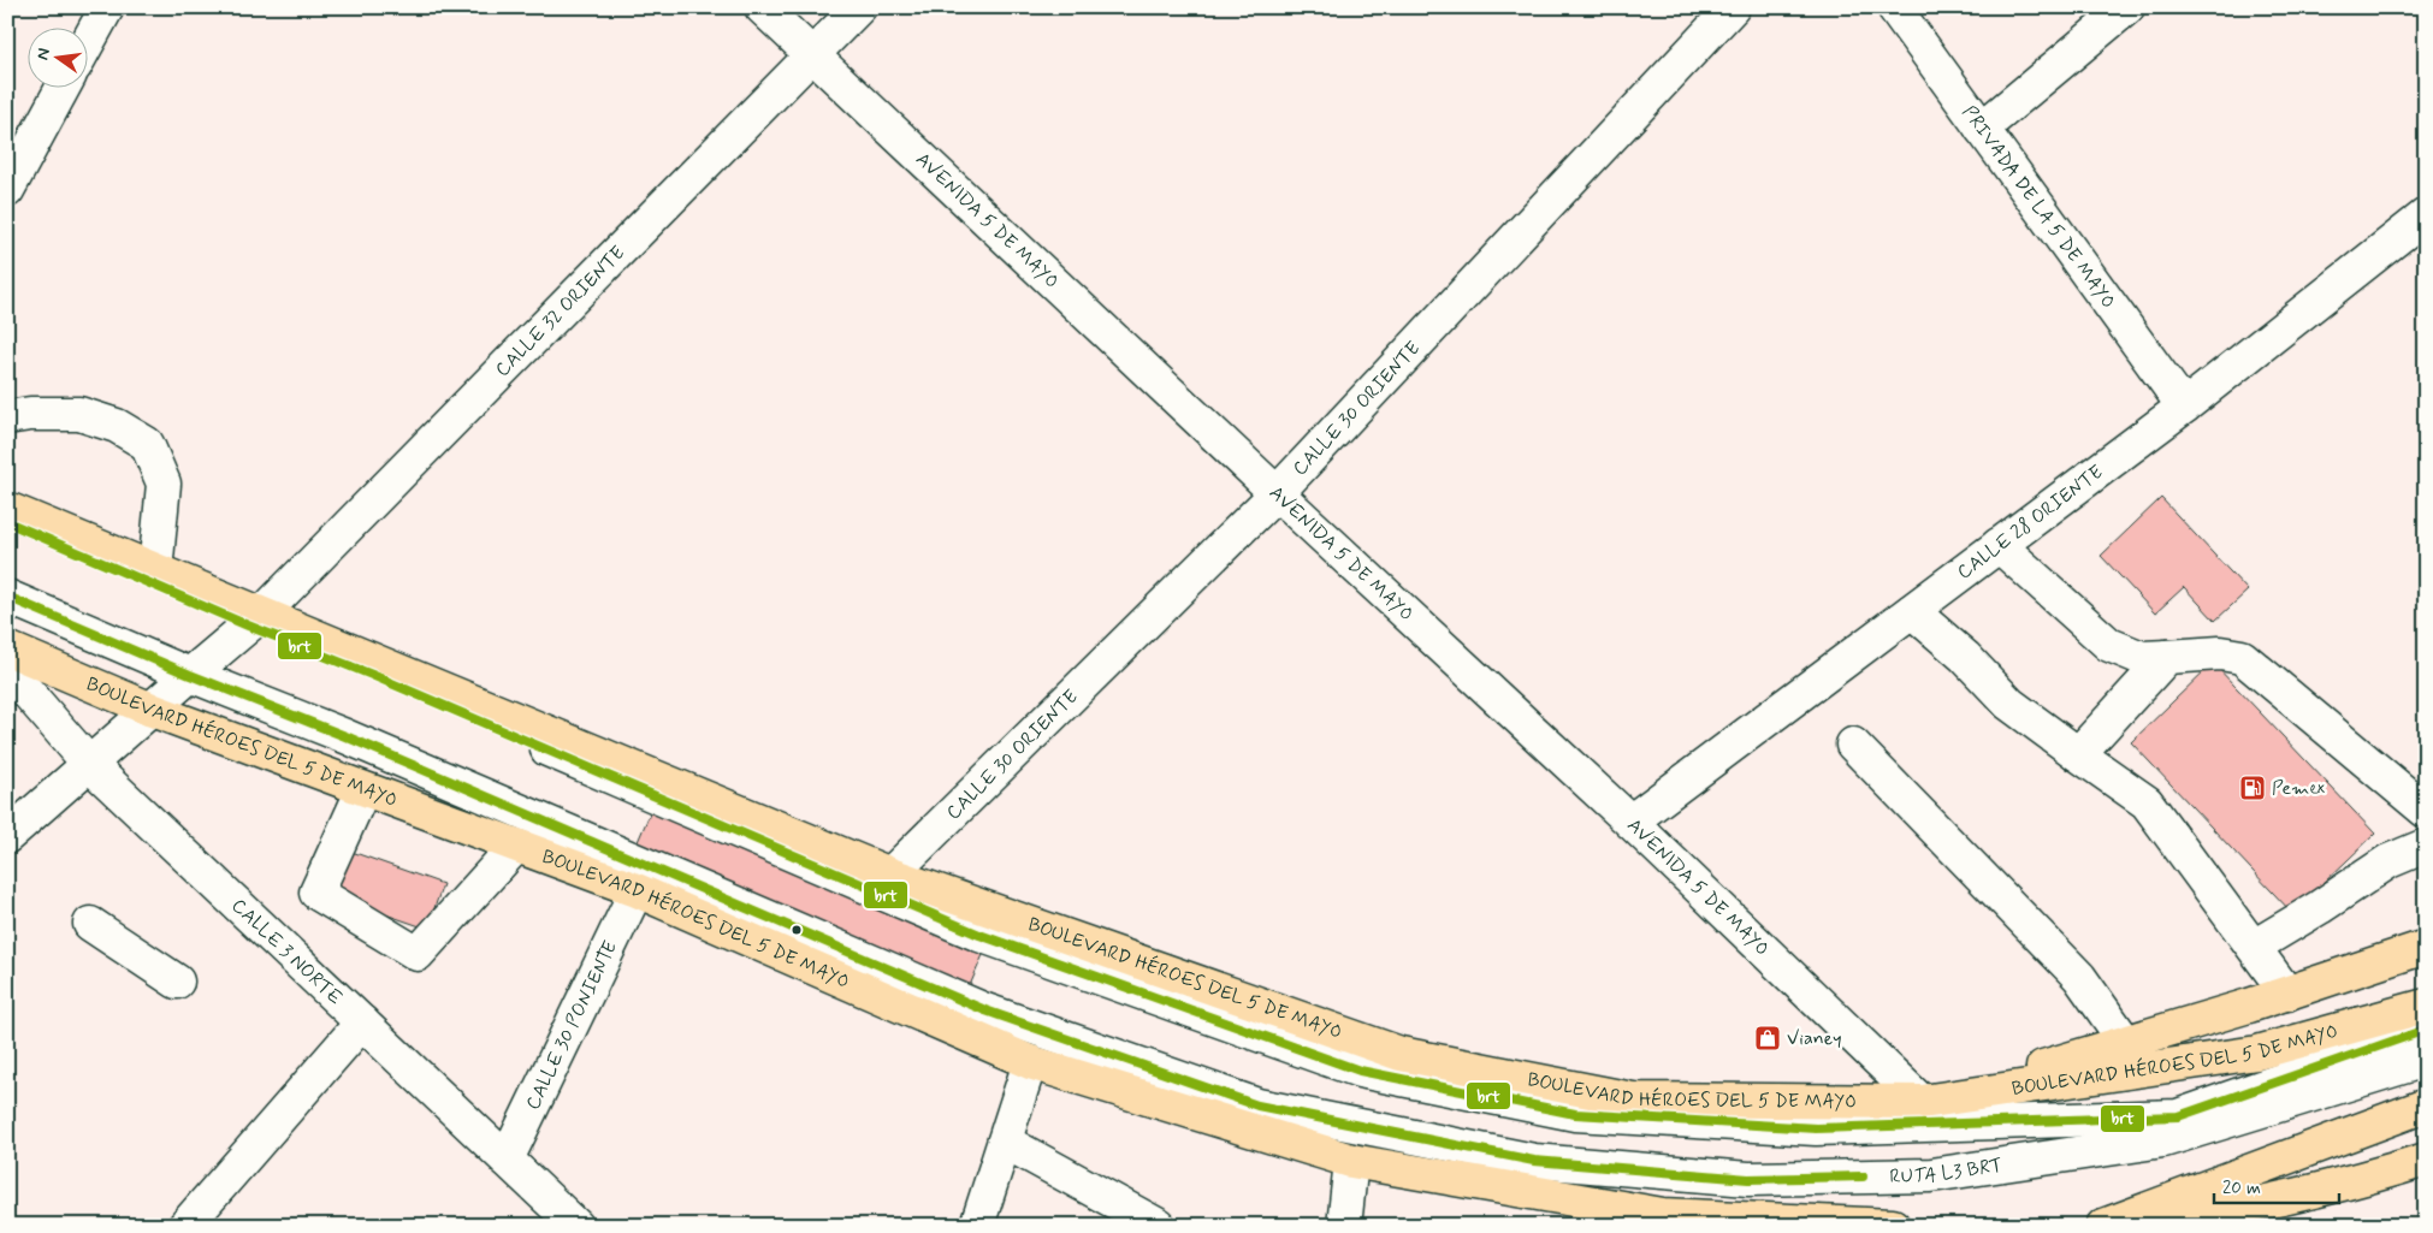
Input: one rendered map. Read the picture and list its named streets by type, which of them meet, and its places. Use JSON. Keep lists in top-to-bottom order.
{
  "streets": {
    "main road": ["BOULEVARD HÉROES DEL 5 DE MAYO"],
    "street": [
      "PRIVADA DE LA 5 DE MAYO",
      "AVENIDA 5 DE MAYO",
      "CALLE 32 ORIENTE",
      "CALLE 30 ORIENTE",
      "CALLE 28 ORIENTE",
      "CALLE 3 NORTE",
      "CALLE 30 PONIENTE",
      "RUTA L3 BRT"
    ]
  },
  "crossings": [
    ["PRIVADA DE LA 5 DE MAYO", "CALLE 28 ORIENTE"],
    ["AVENIDA 5 DE MAYO", "CALLE 32 ORIENTE"],
    ["AVENIDA 5 DE MAYO", "CALLE 30 ORIENTE"],
    ["AVENIDA 5 DE MAYO", "CALLE 28 ORIENTE"],
    ["AVENIDA 5 DE MAYO", "BOULEVARD HÉROES DEL 5 DE MAYO"],
    ["CALLE 32 ORIENTE", "BOULEVARD HÉROES DEL 5 DE MAYO"],
    ["CALLE 32 ORIENTE", "CALLE 3 NORTE"],
    ["CALLE 32 ORIENTE", "RUTA L3 BRT"],
    ["CALLE 30 ORIENTE", "BOULEVARD HÉROES DEL 5 DE MAYO"],
    ["BOULEVARD HÉROES DEL 5 DE MAYO", "CALLE 30 PONIENTE"],
    ["CALLE 3 NORTE", "CALLE 30 PONIENTE"]
  ],
  "places": {
    "fuel station": ["Pemex"],
    "shop": ["Vianey"]
  },
  "lines": ["transit line brt"],
  "scale_bar": "20 m",
  "north": "left"
}
